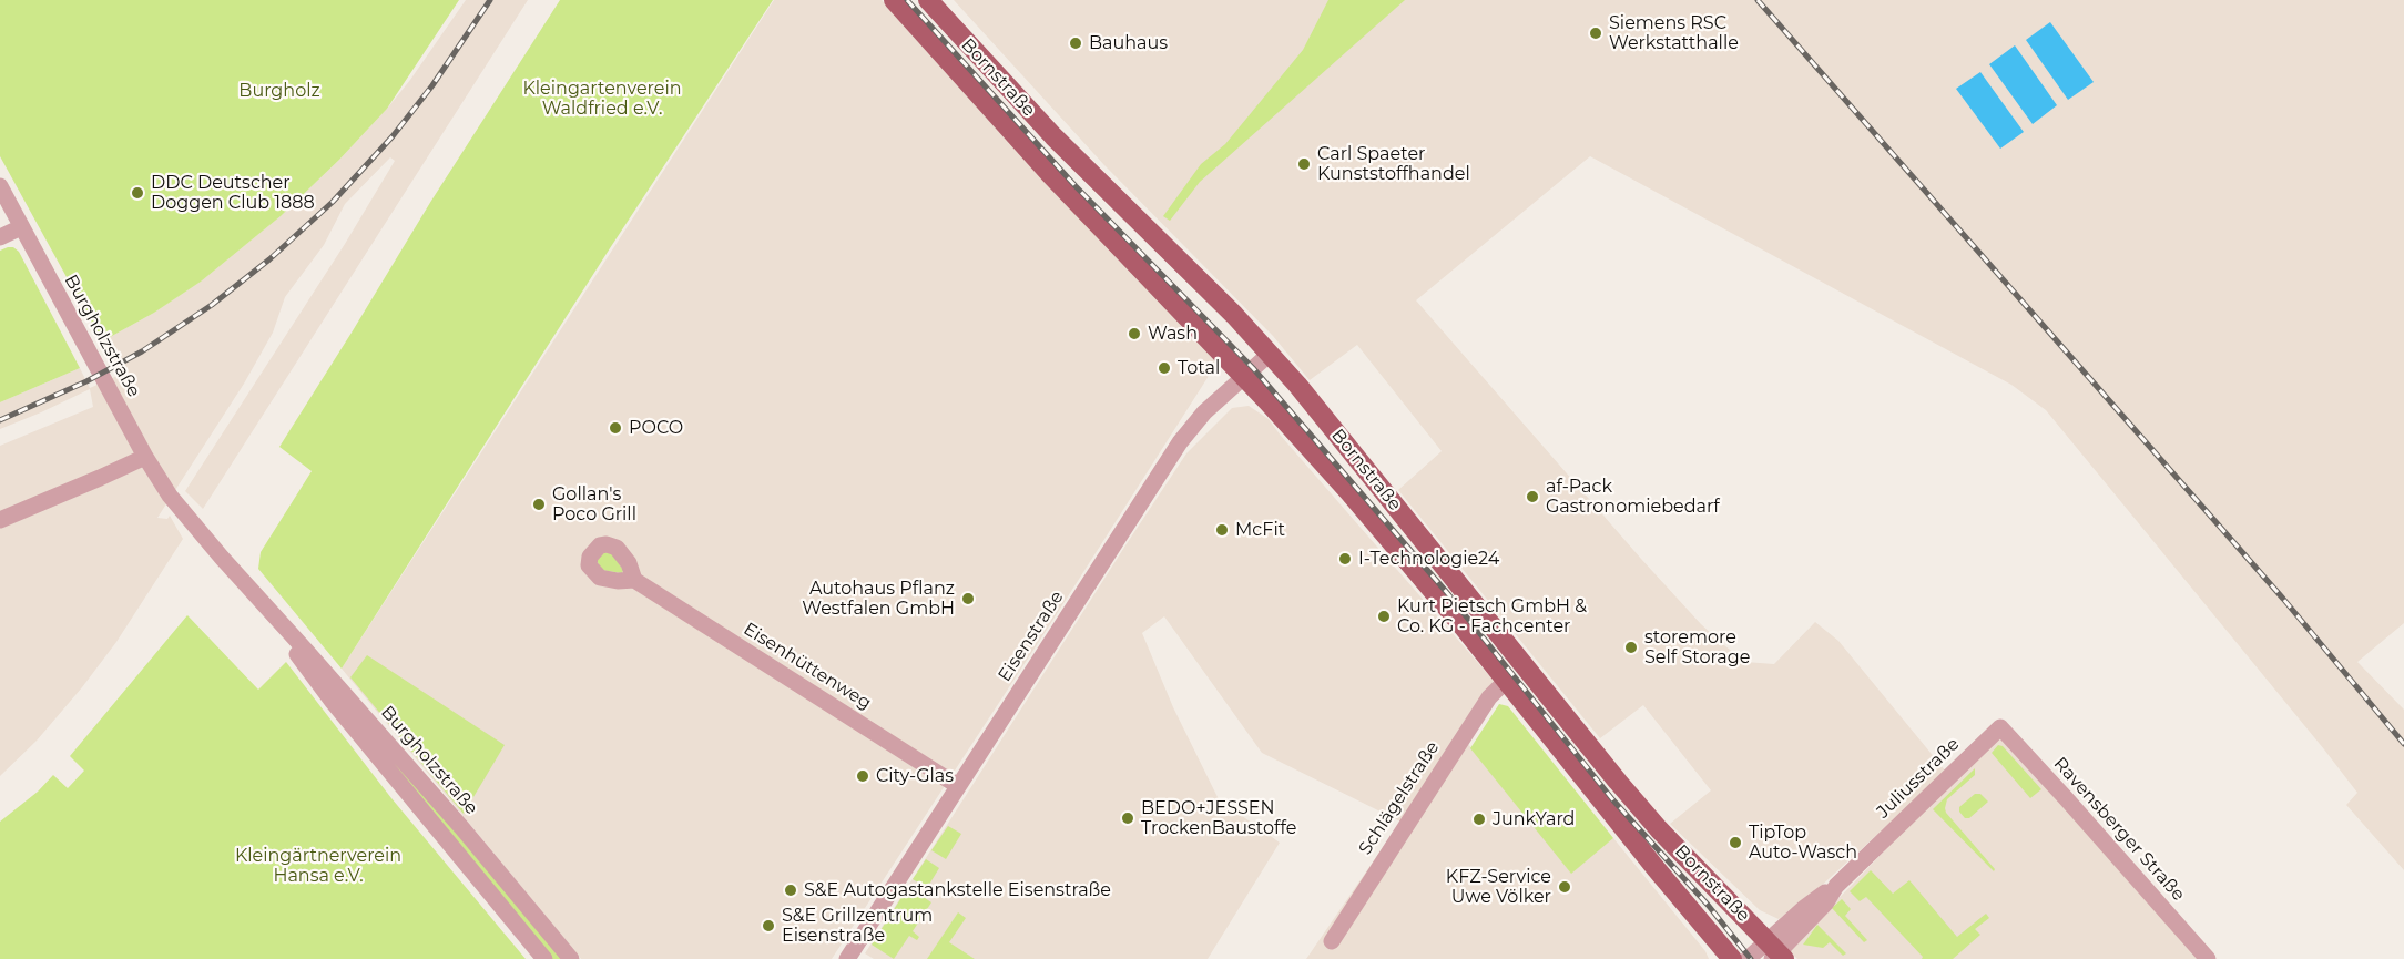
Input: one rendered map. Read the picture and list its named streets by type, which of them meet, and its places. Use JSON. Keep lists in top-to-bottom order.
{
  "streets": {
    "main road": ["Bornstraße"],
    "street": [
      "Burgholzstraße",
      "Eisenstraße",
      "Eisenhüttenweg",
      "Juliusstraße",
      "Schlägelstraße",
      "Ravensberger Straße"
    ]
  },
  "crossings": [
    ["Bornstraße", "Eisenstraße"],
    ["Bornstraße", "Juliusstraße"],
    ["Bornstraße", "Schlägelstraße"],
    ["Eisenstraße", "Eisenhüttenweg"],
    ["Juliusstraße", "Ravensberger Straße"]
  ],
  "parks": ["Kleingartenverein Waldfried e.V.", "Burgholz", "Kleingärtnerverein Hansa e.V."],
  "places": [
    "Siemens RSC Werkstatthalle",
    "Bauhaus",
    "Carl Spaeter Kunststoffhandel",
    "DDC Deutscher Doggen Club 1888",
    "Wash",
    "Total",
    "POCO",
    "af-Pack Gastronomiebedarf",
    "Gollan's Poco Grill",
    "McFit",
    "I-Technologie24",
    "Autohaus Pflanz Westfalen GmbH",
    "Kurt Pietsch GmbH & Co. KG - Fachcenter",
    "storemore Self Storage",
    "City-Glas",
    "BEDO+JESSEN TrockenBaustoffe",
    "JunkYard",
    "TipTop Auto-Wasch",
    "KFZ-Service Uwe Völker",
    "S&E Autogastankstelle Eisenstraße",
    "S&E Grillzentrum Eisenstraße"
  ]
}
